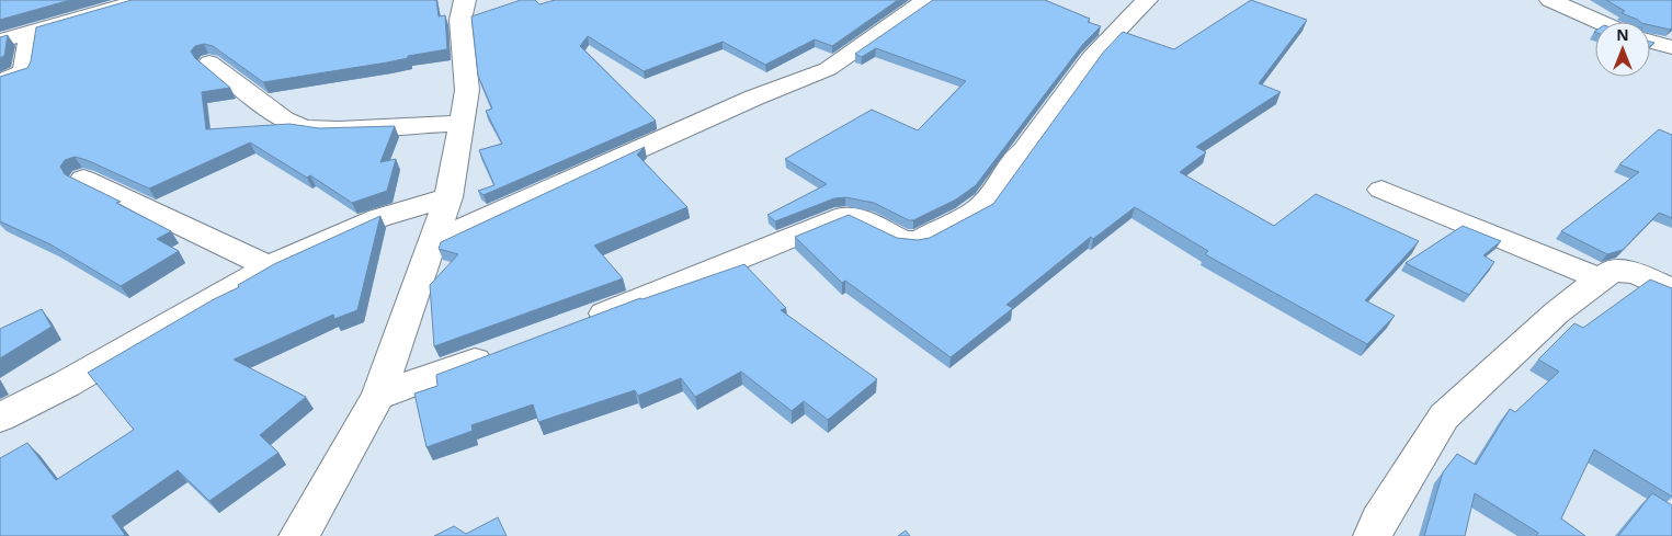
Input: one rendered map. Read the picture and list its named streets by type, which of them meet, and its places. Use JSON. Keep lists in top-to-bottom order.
{
  "north": "top"
}
